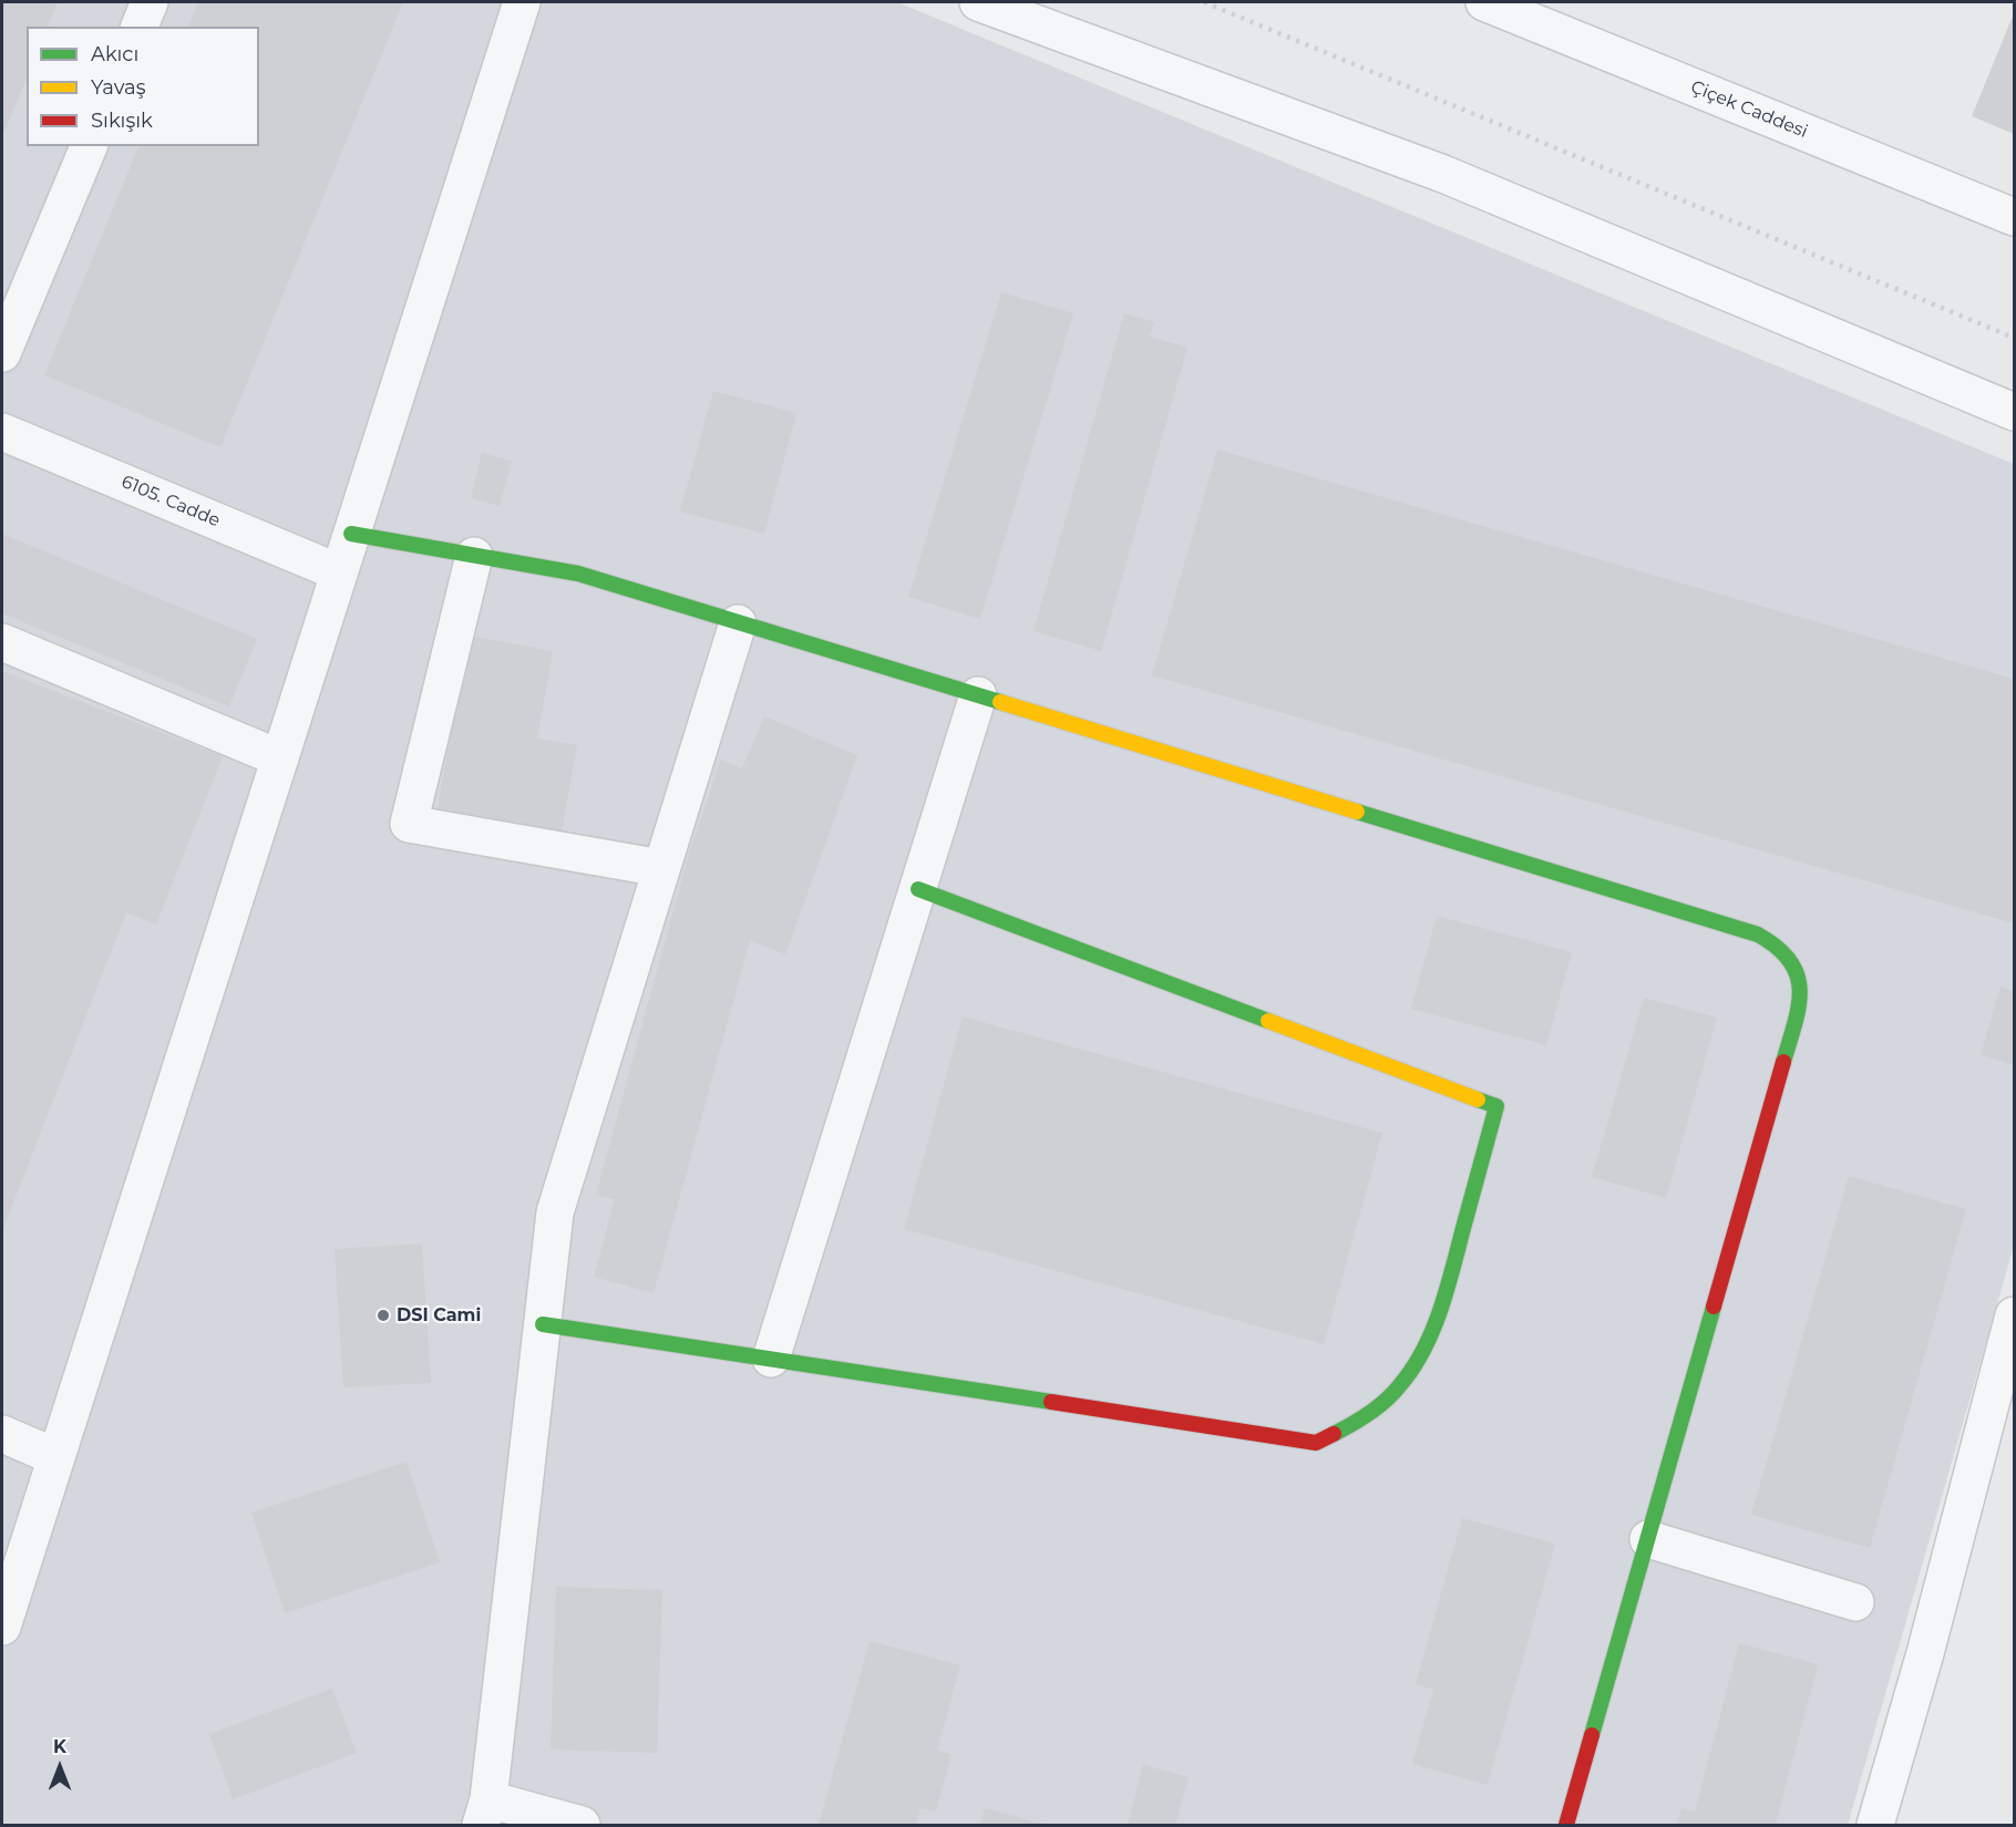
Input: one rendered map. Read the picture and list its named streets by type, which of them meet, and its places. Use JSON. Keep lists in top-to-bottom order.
{
  "streets": {
    "street": ["Çiçek Caddesi", "6105. Cadde"]
  },
  "places": ["DSI Cami"],
  "legend": ["Akıcı", "Yavaş", "Sıkışık"],
  "north": "top"
}
